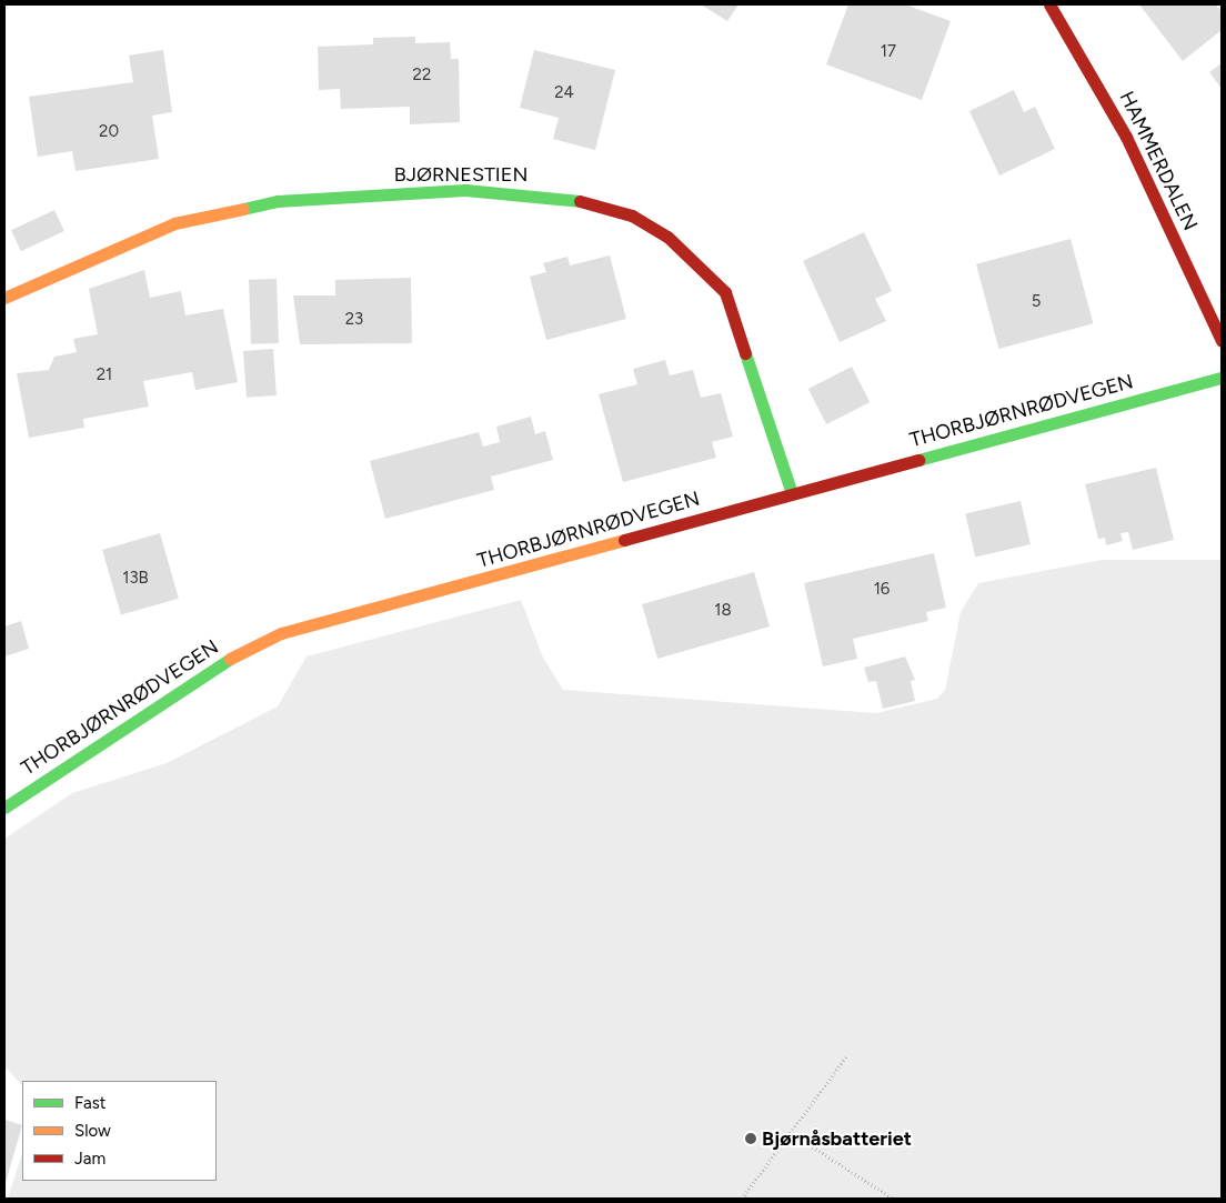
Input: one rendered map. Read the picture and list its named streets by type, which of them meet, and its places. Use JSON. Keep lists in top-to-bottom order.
{
  "streets": {
    "street": ["HAMMERDALEN", "BJØRNESTIEN", "THORBJØRNRØDVEGEN"]
  },
  "crossings": [
    ["BJØRNESTIEN", "THORBJØRNRØDVEGEN"]
  ],
  "places": ["Bjørnåsbatteriet"],
  "house_numbers": [
    "17",
    "22",
    "24",
    "20",
    "5",
    "23",
    "21",
    "13B",
    "16",
    "18"
  ],
  "legend": ["Fast", "Slow", "Jam"]
}
